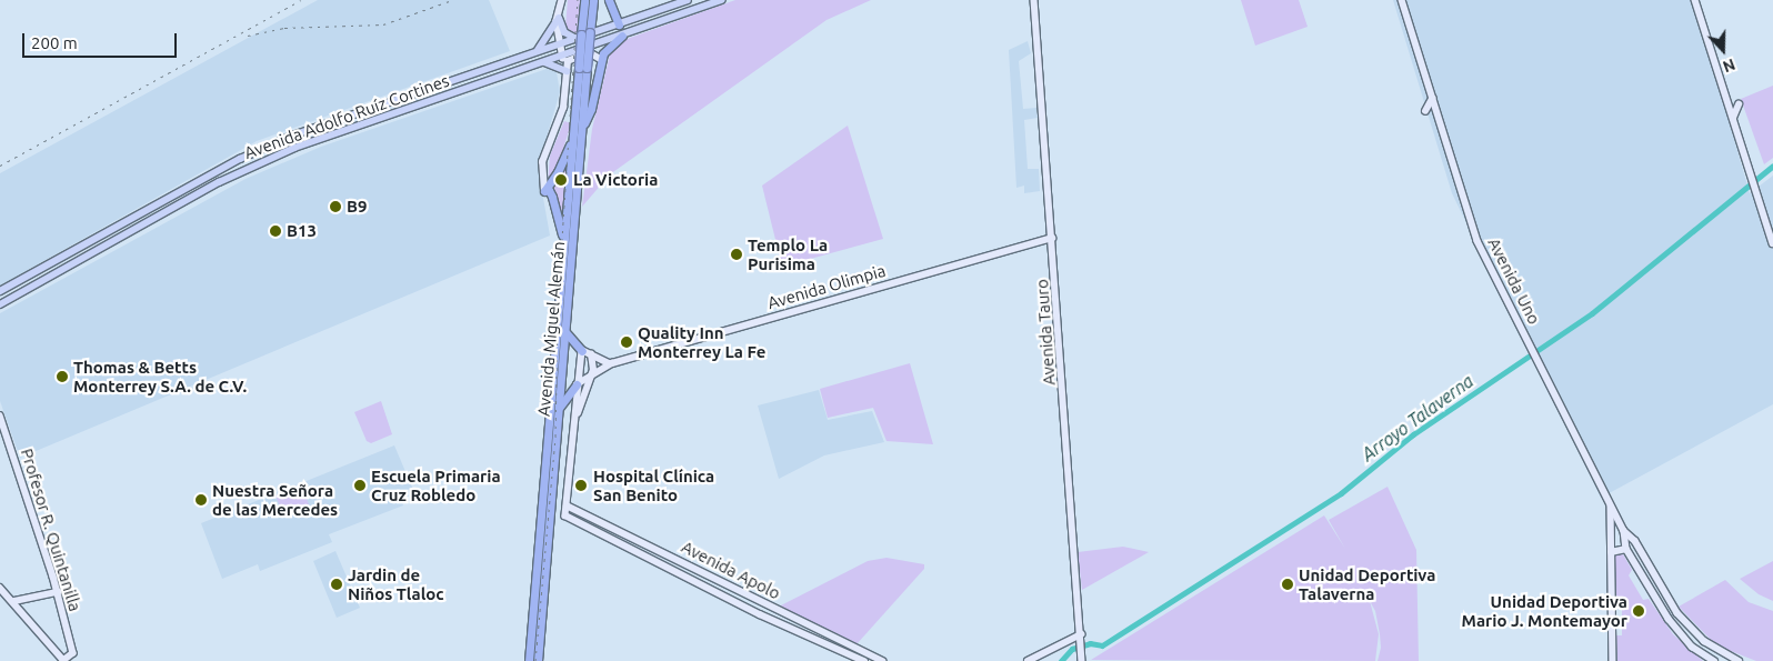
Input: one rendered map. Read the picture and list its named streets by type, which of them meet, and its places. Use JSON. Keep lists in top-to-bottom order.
{
  "streets": {
    "highway": ["Avenida Miguel Alemán"],
    "main road": ["Avenida Adolfo Ruíz Cortines"],
    "street": [
      "Avenida Uno",
      "Avenida Olimpia",
      "Avenida Tauro",
      "Profesor R. Quintanilla",
      "Avenida Apolo"
    ]
  },
  "crossings": [
    ["Avenida Adolfo Ruíz Cortines", "Avenida Miguel Alemán"],
    ["Avenida Olimpia", "Avenida Miguel Alemán"],
    ["Avenida Olimpia", "Avenida Tauro"],
    ["Avenida Miguel Alemán", "Avenida Apolo"]
  ],
  "water": ["Arroyo Talaverna"],
  "places": [
    "La Victoria",
    "B9",
    "B13",
    "Templo La Purisima",
    "Quality Inn Monterrey La Fe",
    "Thomas & Betts Monterrey S.A. de C.V.",
    "Escuela Primaria Cruz Robledo",
    "Hospital Clínica San Benito",
    "Nuestra Señora de las Mercedes",
    "Jardin de Niños Tlaloc",
    "Unidad Deportiva Talaverna",
    "Unidad Deportiva Mario J. Montemayor"
  ],
  "scale_bar": "200 m",
  "north": "bottom"
}
